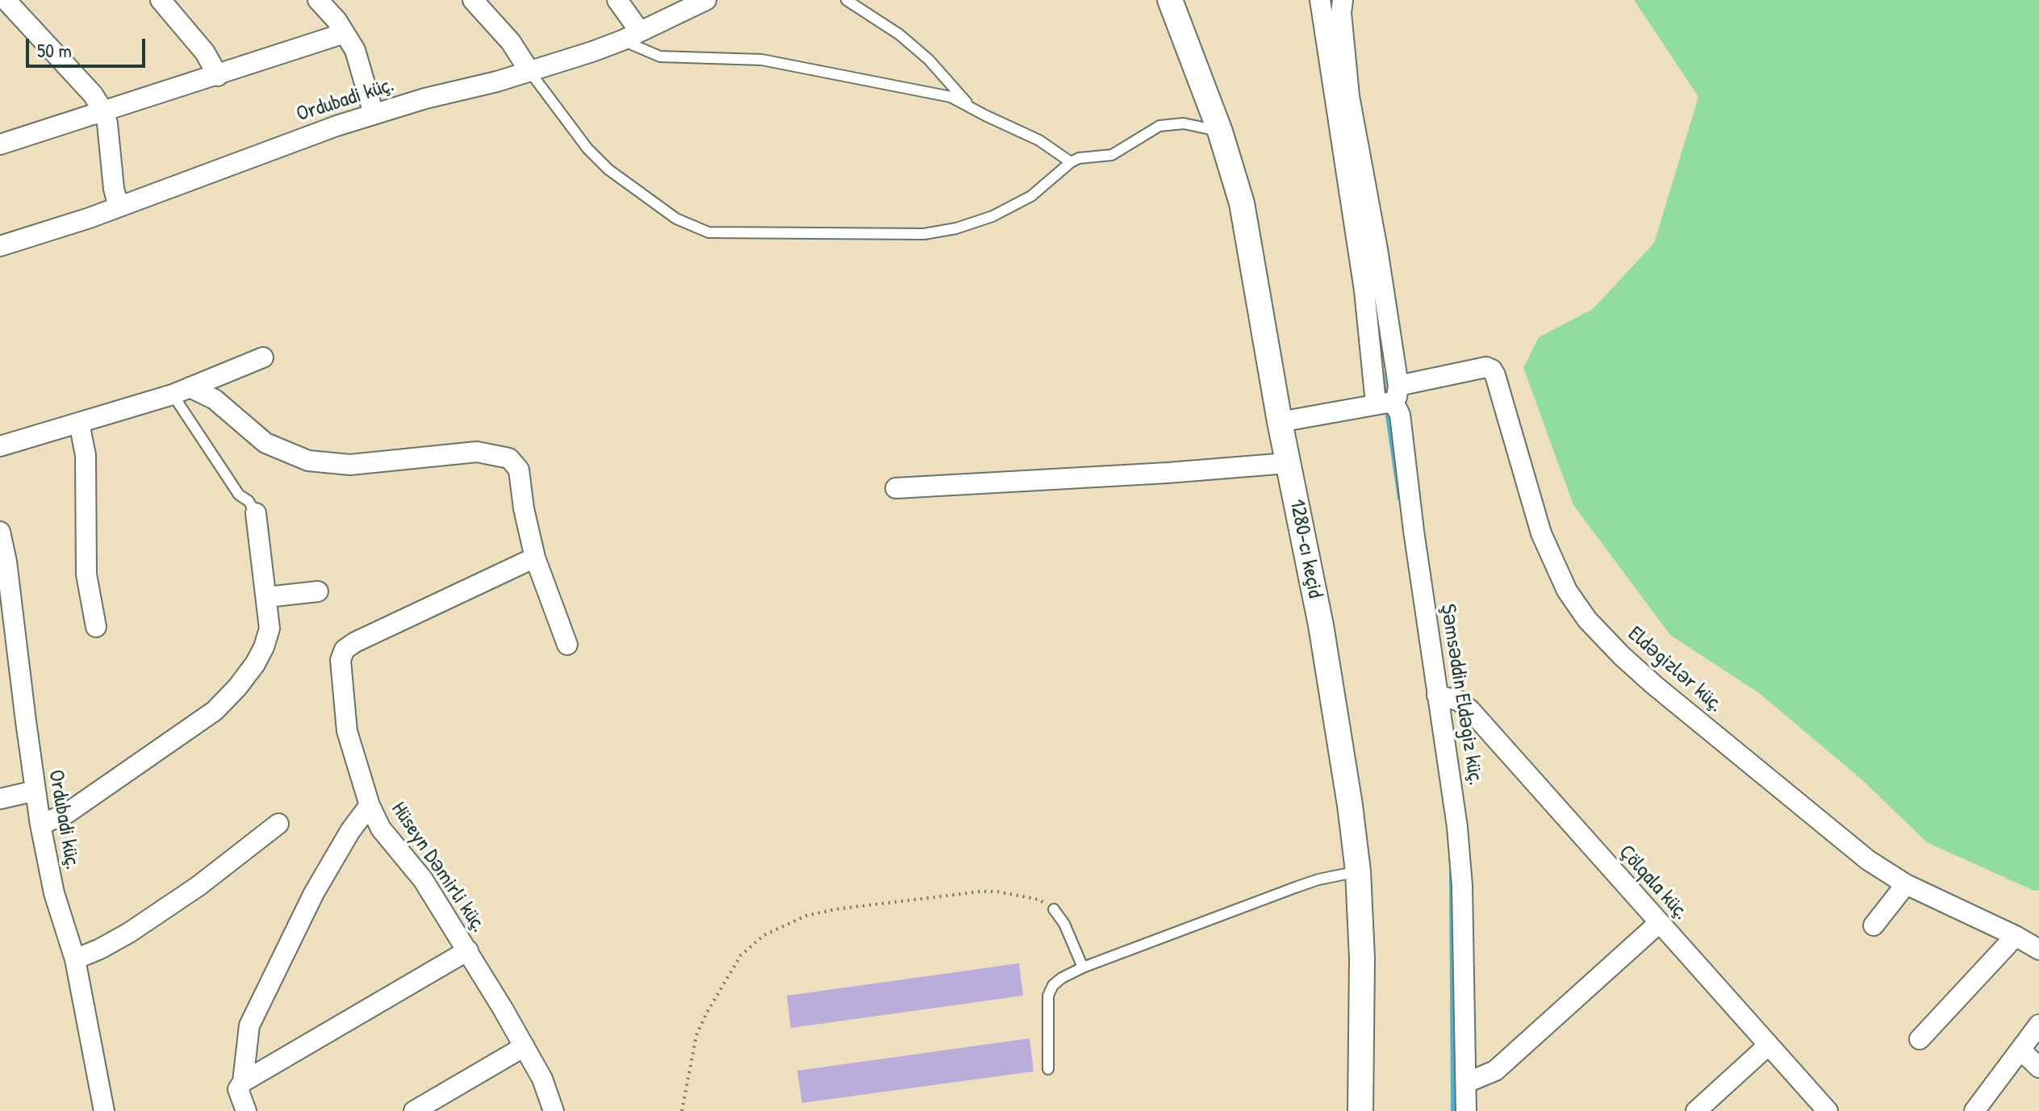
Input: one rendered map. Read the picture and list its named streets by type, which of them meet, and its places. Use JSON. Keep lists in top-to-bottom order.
{
  "streets": {
    "street": [
      "Ordubadi küç.",
      "1280-cı keçid",
      "Eldəgizlər küç.",
      "Şəmsəddin Eldəgiz küç.",
      "Hüseyn Dəmirli küç.",
      "Çölqala küç."
    ]
  },
  "crossings": [
    ["Eldəgizlər küç.", "Şəmsəddin Eldəgiz küç."],
    ["Şəmsəddin Eldəgiz küç.", "Çölqala küç."]
  ],
  "scale_bar": "50 m"
}
